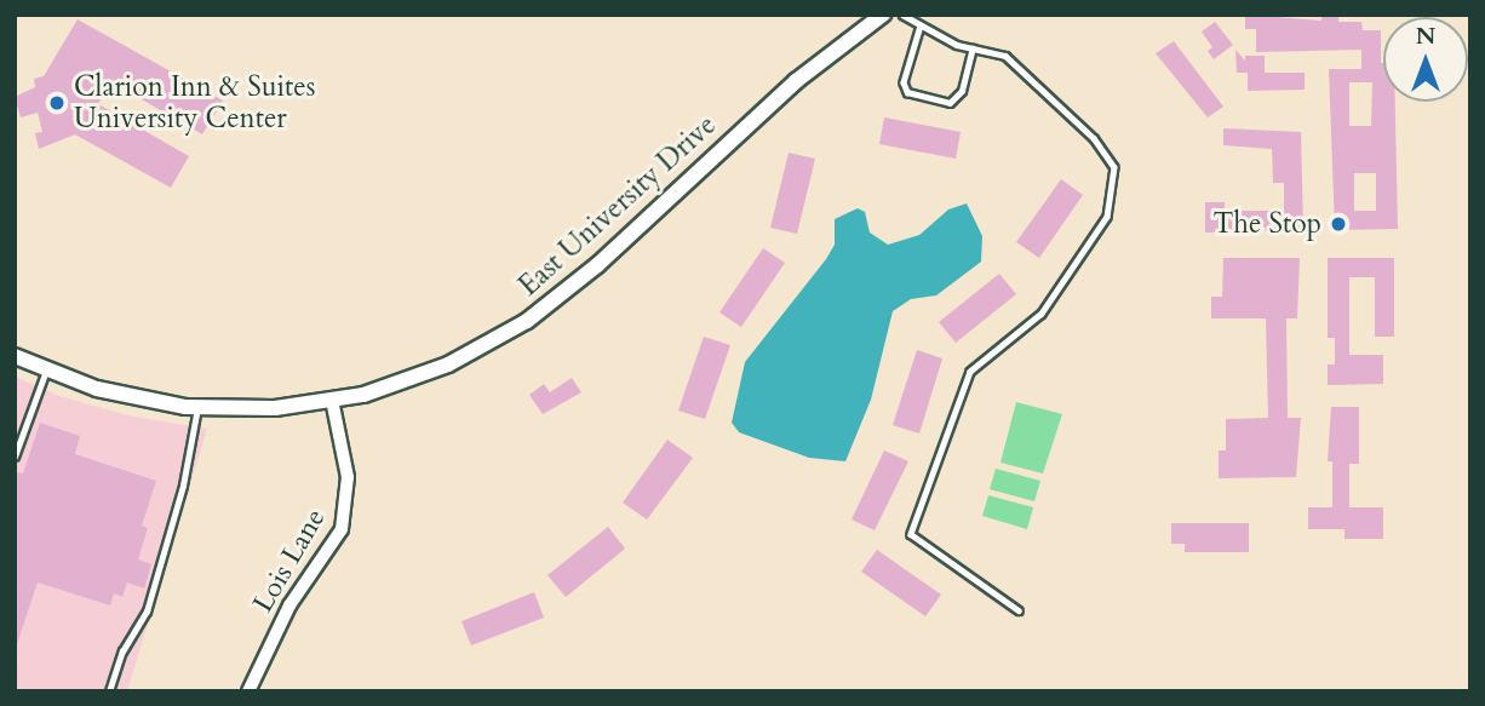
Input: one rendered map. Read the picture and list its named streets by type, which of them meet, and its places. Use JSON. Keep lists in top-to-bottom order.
{
  "streets": {
    "main road": ["East University Drive"],
    "street": ["Lois Lane"]
  },
  "crossings": [
    ["East University Drive", "Lois Lane"]
  ],
  "places": ["Clarion Inn & Suites University Center", "The Stop"],
  "north": "top"
}
